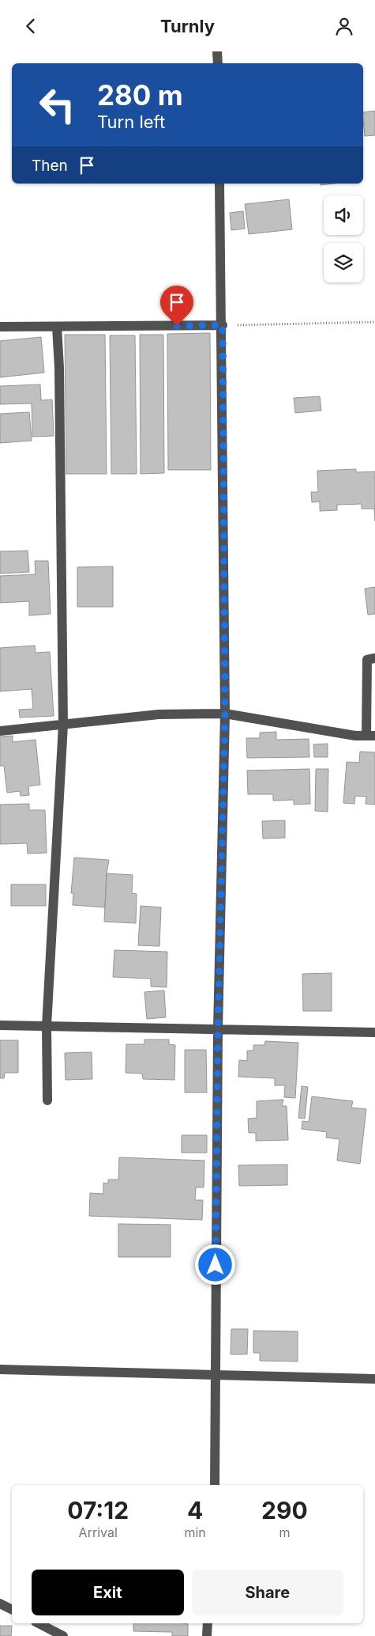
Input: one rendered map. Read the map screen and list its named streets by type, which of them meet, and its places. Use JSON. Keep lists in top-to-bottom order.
{
  "page": {
    "header": "Turnly",
    "turn": ["280 m", "Turn left"],
    "then": "Then",
    "eta": [
      "07:12",
      "Arrival",
      "4",
      "min",
      "290",
      "m"
    ],
    "buttons": ["Exit", "Share"]
  }
}
